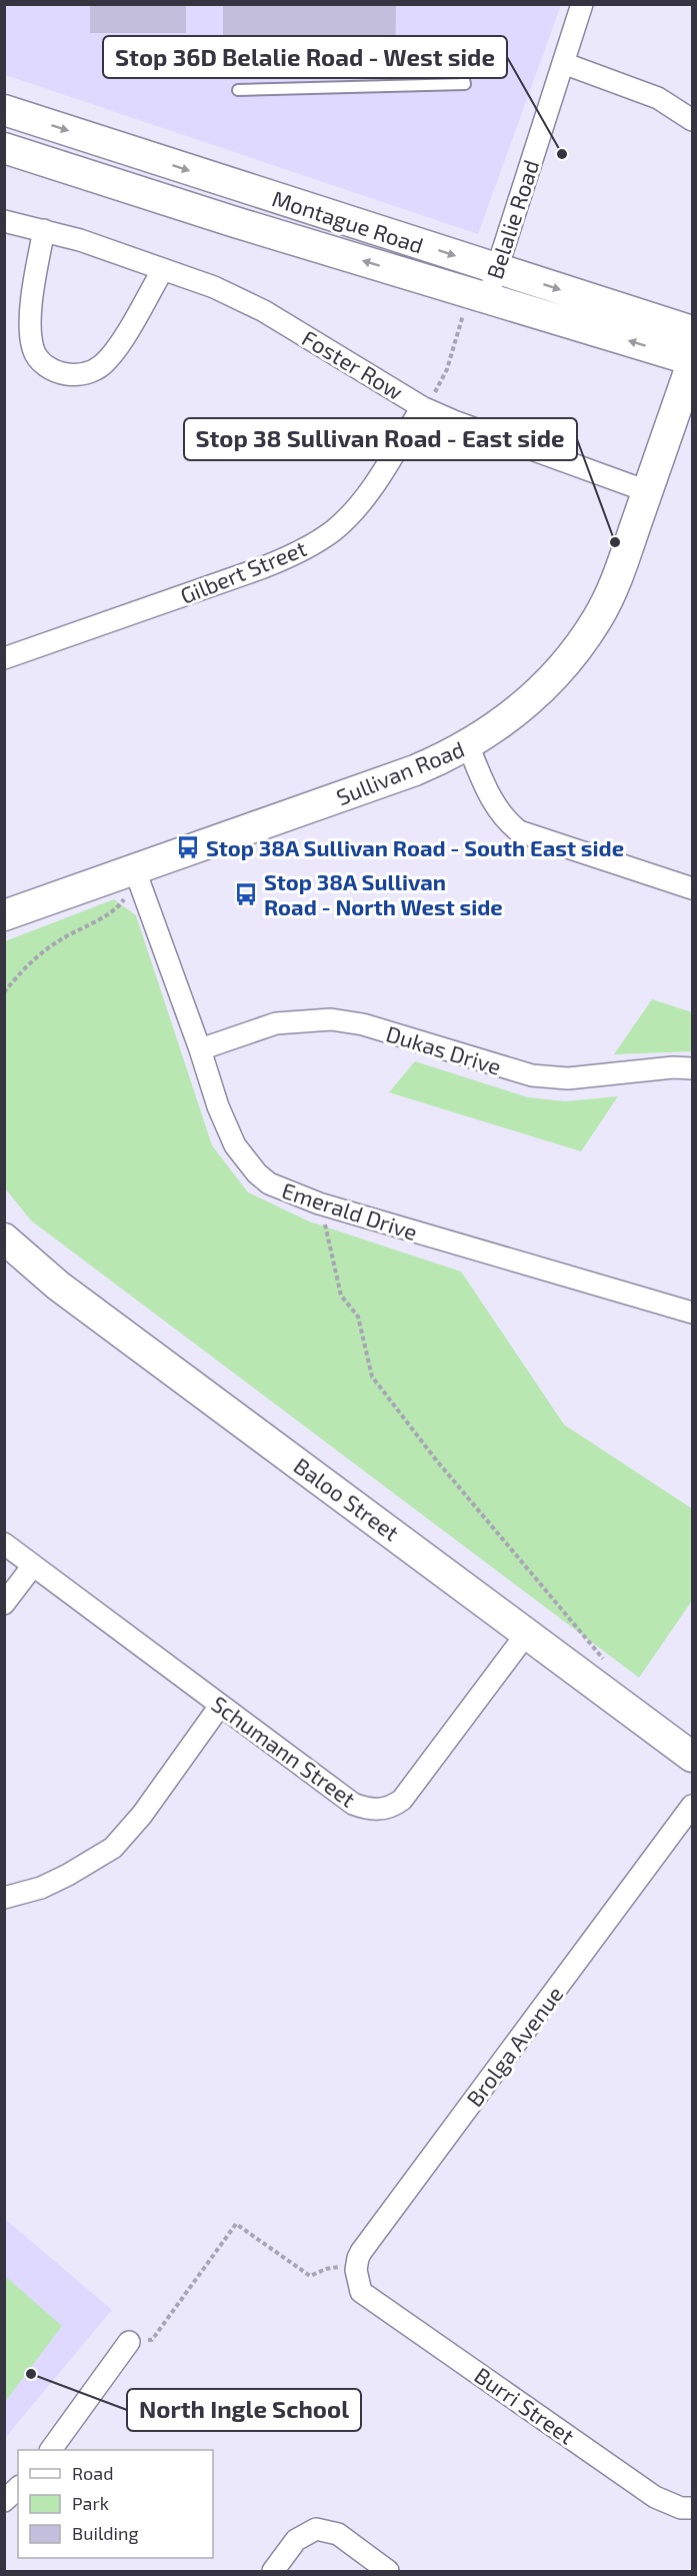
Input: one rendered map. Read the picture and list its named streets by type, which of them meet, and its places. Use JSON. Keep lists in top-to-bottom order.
{
  "streets": {
    "street": [
      "Belalie Road",
      "Montague Road",
      "Foster Row",
      "Gilbert Street",
      "Sullivan Road",
      "Dukas Drive",
      "Emerald Drive",
      "Baloo Street",
      "Schumann Street",
      "Brolga Avenue",
      "Burri Street"
    ]
  },
  "crossings": [
    ["Belalie Road", "Montague Road"],
    ["Montague Road", "Sullivan Road"],
    ["Foster Row", "Gilbert Street"],
    ["Foster Row", "Sullivan Road"],
    ["Sullivan Road", "Emerald Drive"],
    ["Dukas Drive", "Emerald Drive"],
    ["Baloo Street", "Schumann Street"],
    ["Brolga Avenue", "Burri Street"]
  ],
  "places": {
    "other": ["Stop 36D Belalie Road - West side", "Stop 38 Sullivan Road - East side", "North Ingle School"],
    "bus stop": ["Stop 38A Sullivan Road - South East side", "Stop 38A Sullivan Road - North West side"]
  },
  "legend": ["Road", "Park", "Building"]
}
